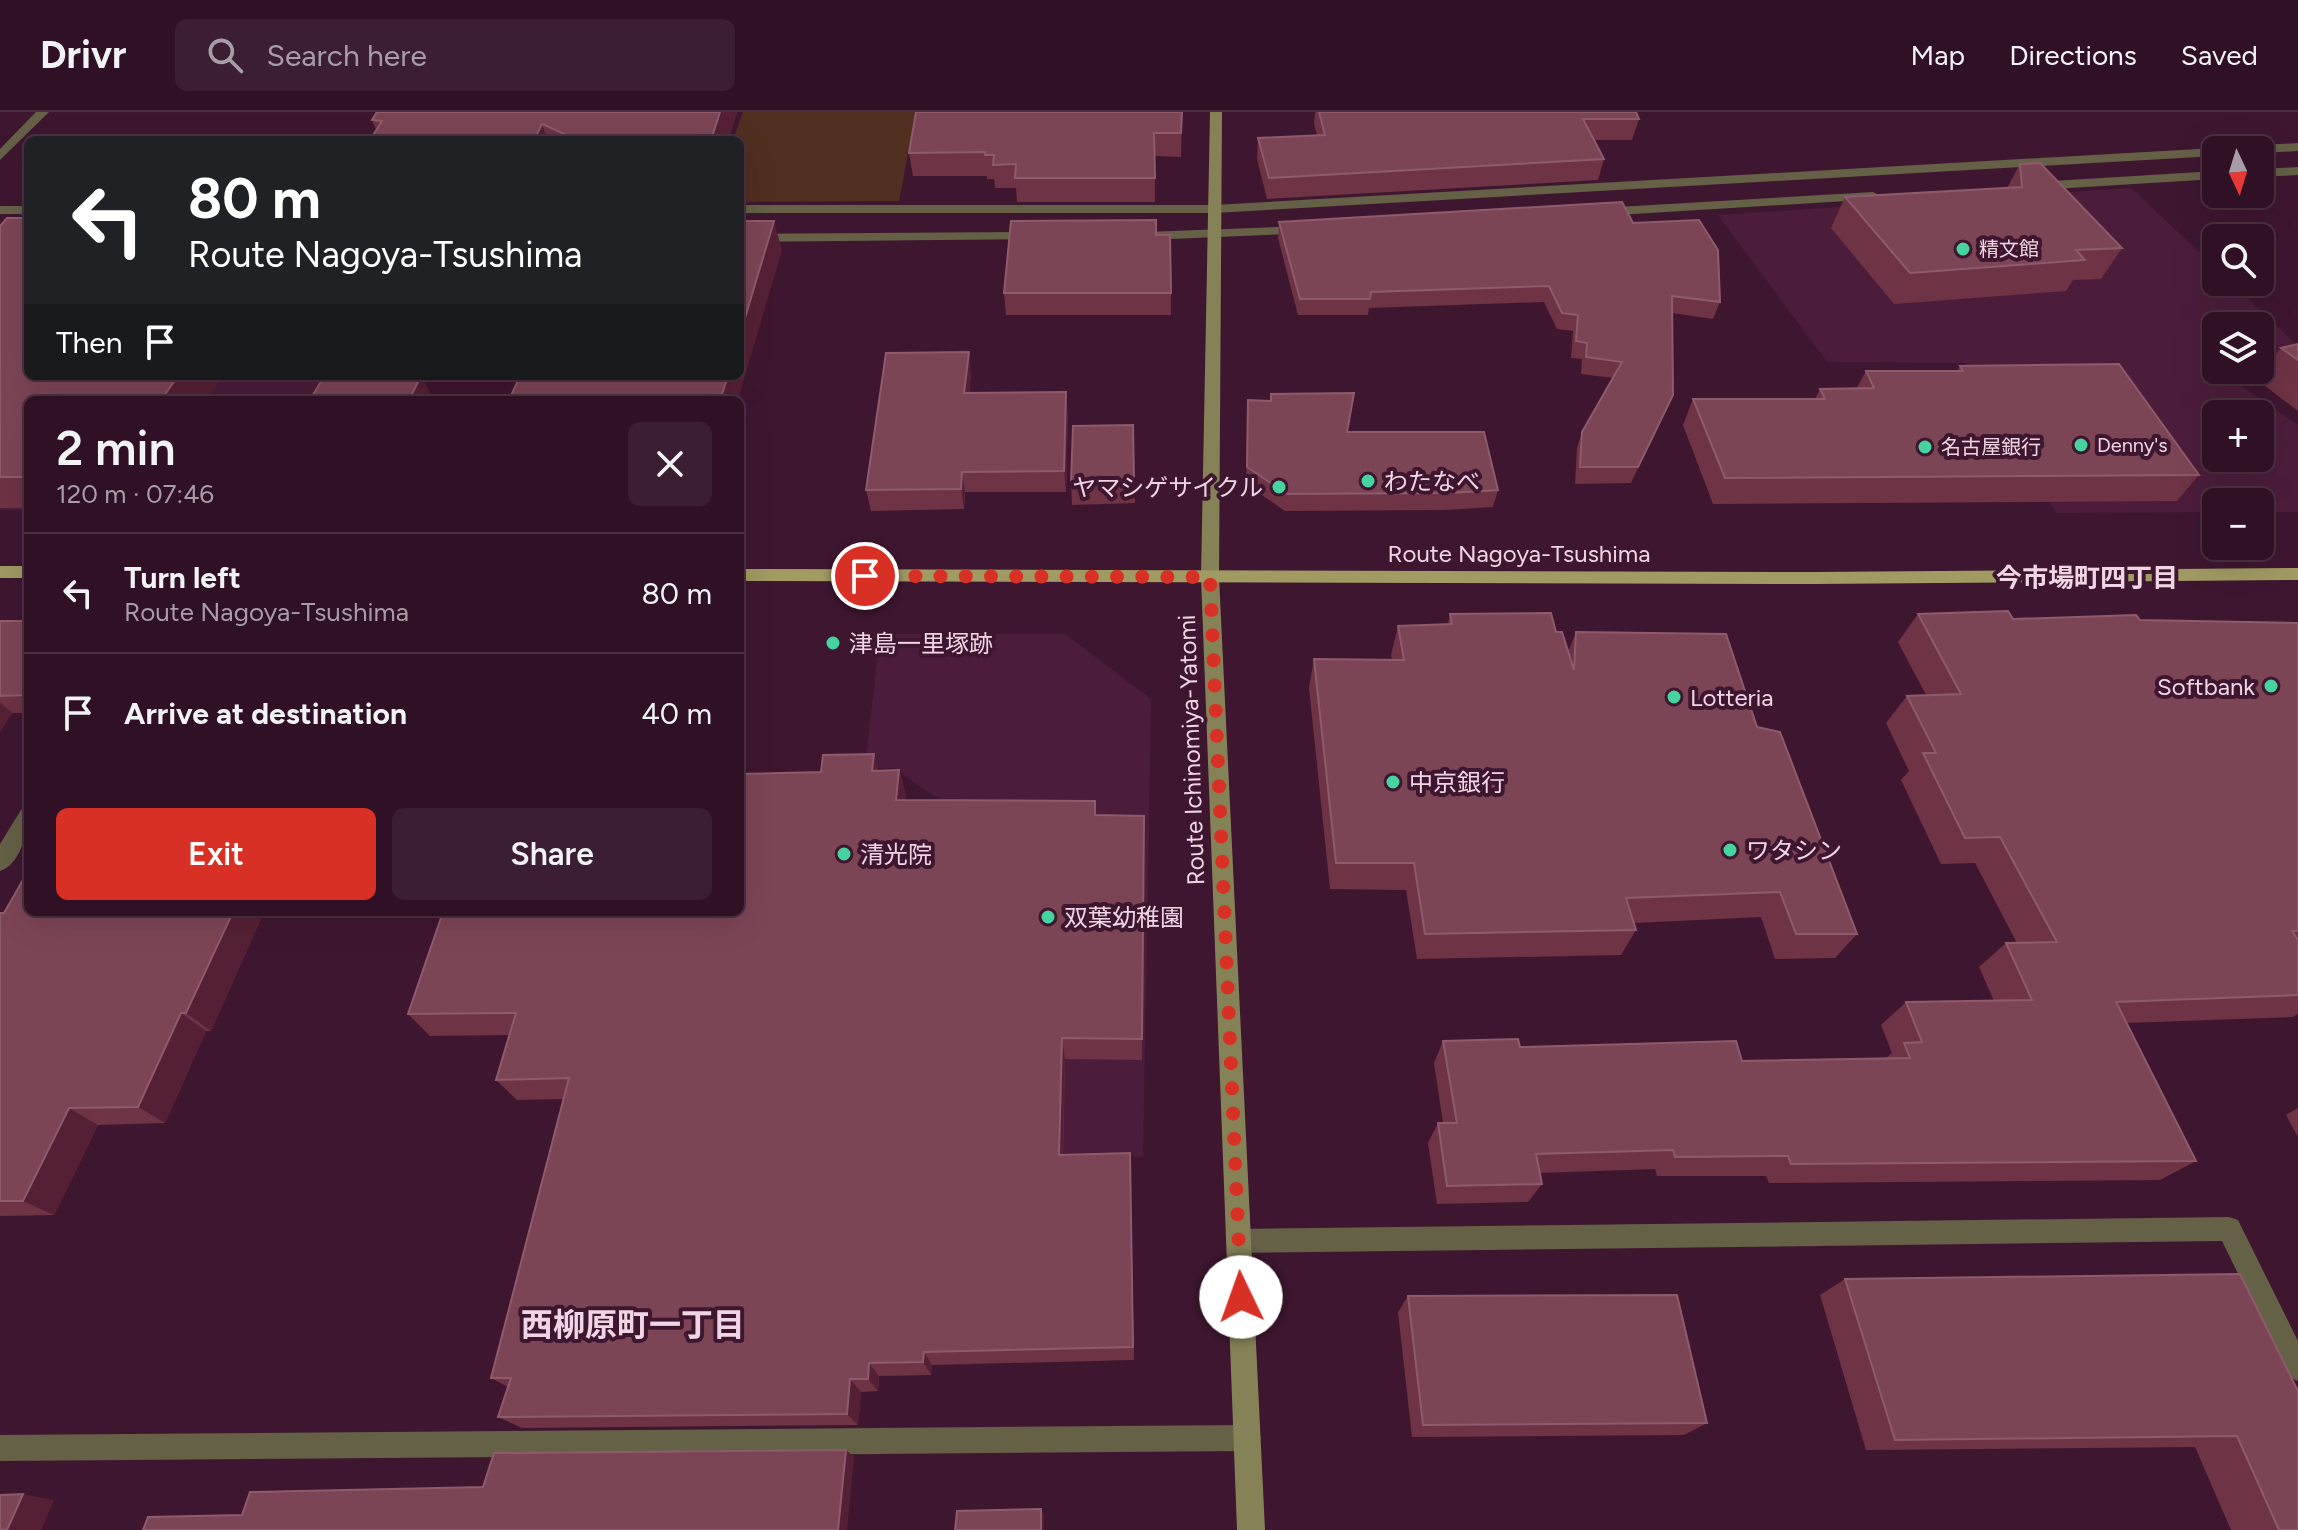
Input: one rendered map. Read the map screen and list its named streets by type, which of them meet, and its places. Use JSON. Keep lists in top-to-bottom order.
{
  "streets": {
    "main road": ["Route Nagoya-Tsushima", "Route Ichinomiya-Yatomi"]
  },
  "crossings": [
    ["Route Nagoya-Tsushima", "Route Ichinomiya-Yatomi"]
  ],
  "districts": ["今市場町四丁目", "西柳原町一丁目"],
  "places": [
    "精文館",
    "Denny's",
    "名古屋銀行",
    "わたなべ",
    "ヤマシゲサイクル",
    "津島一里塚跡",
    "Softbank",
    "Lotteria",
    "中京銀行",
    "ワタシン",
    "清光院",
    "双葉幼稚園"
  ],
  "north": "bottom",
  "page": {
    "header": "Drivr",
    "search": "Search here",
    "nav": ["Map", "Directions", "Saved"],
    "map_buttons": ["+", "−"],
    "turn": ["80 m", "Route Nagoya-Tsushima"],
    "then": "Then",
    "heading": ["2 min", "120 m · 07:46"],
    "list": [
      {
        "name": "Turn left",
        "note": "Route Nagoya-Tsushima",
        "value": "80 m"
      },
      {
        "name": "Arrive at destination",
        "value": "40 m"
      }
    ],
    "buttons": ["Exit", "Share"]
  }
}
